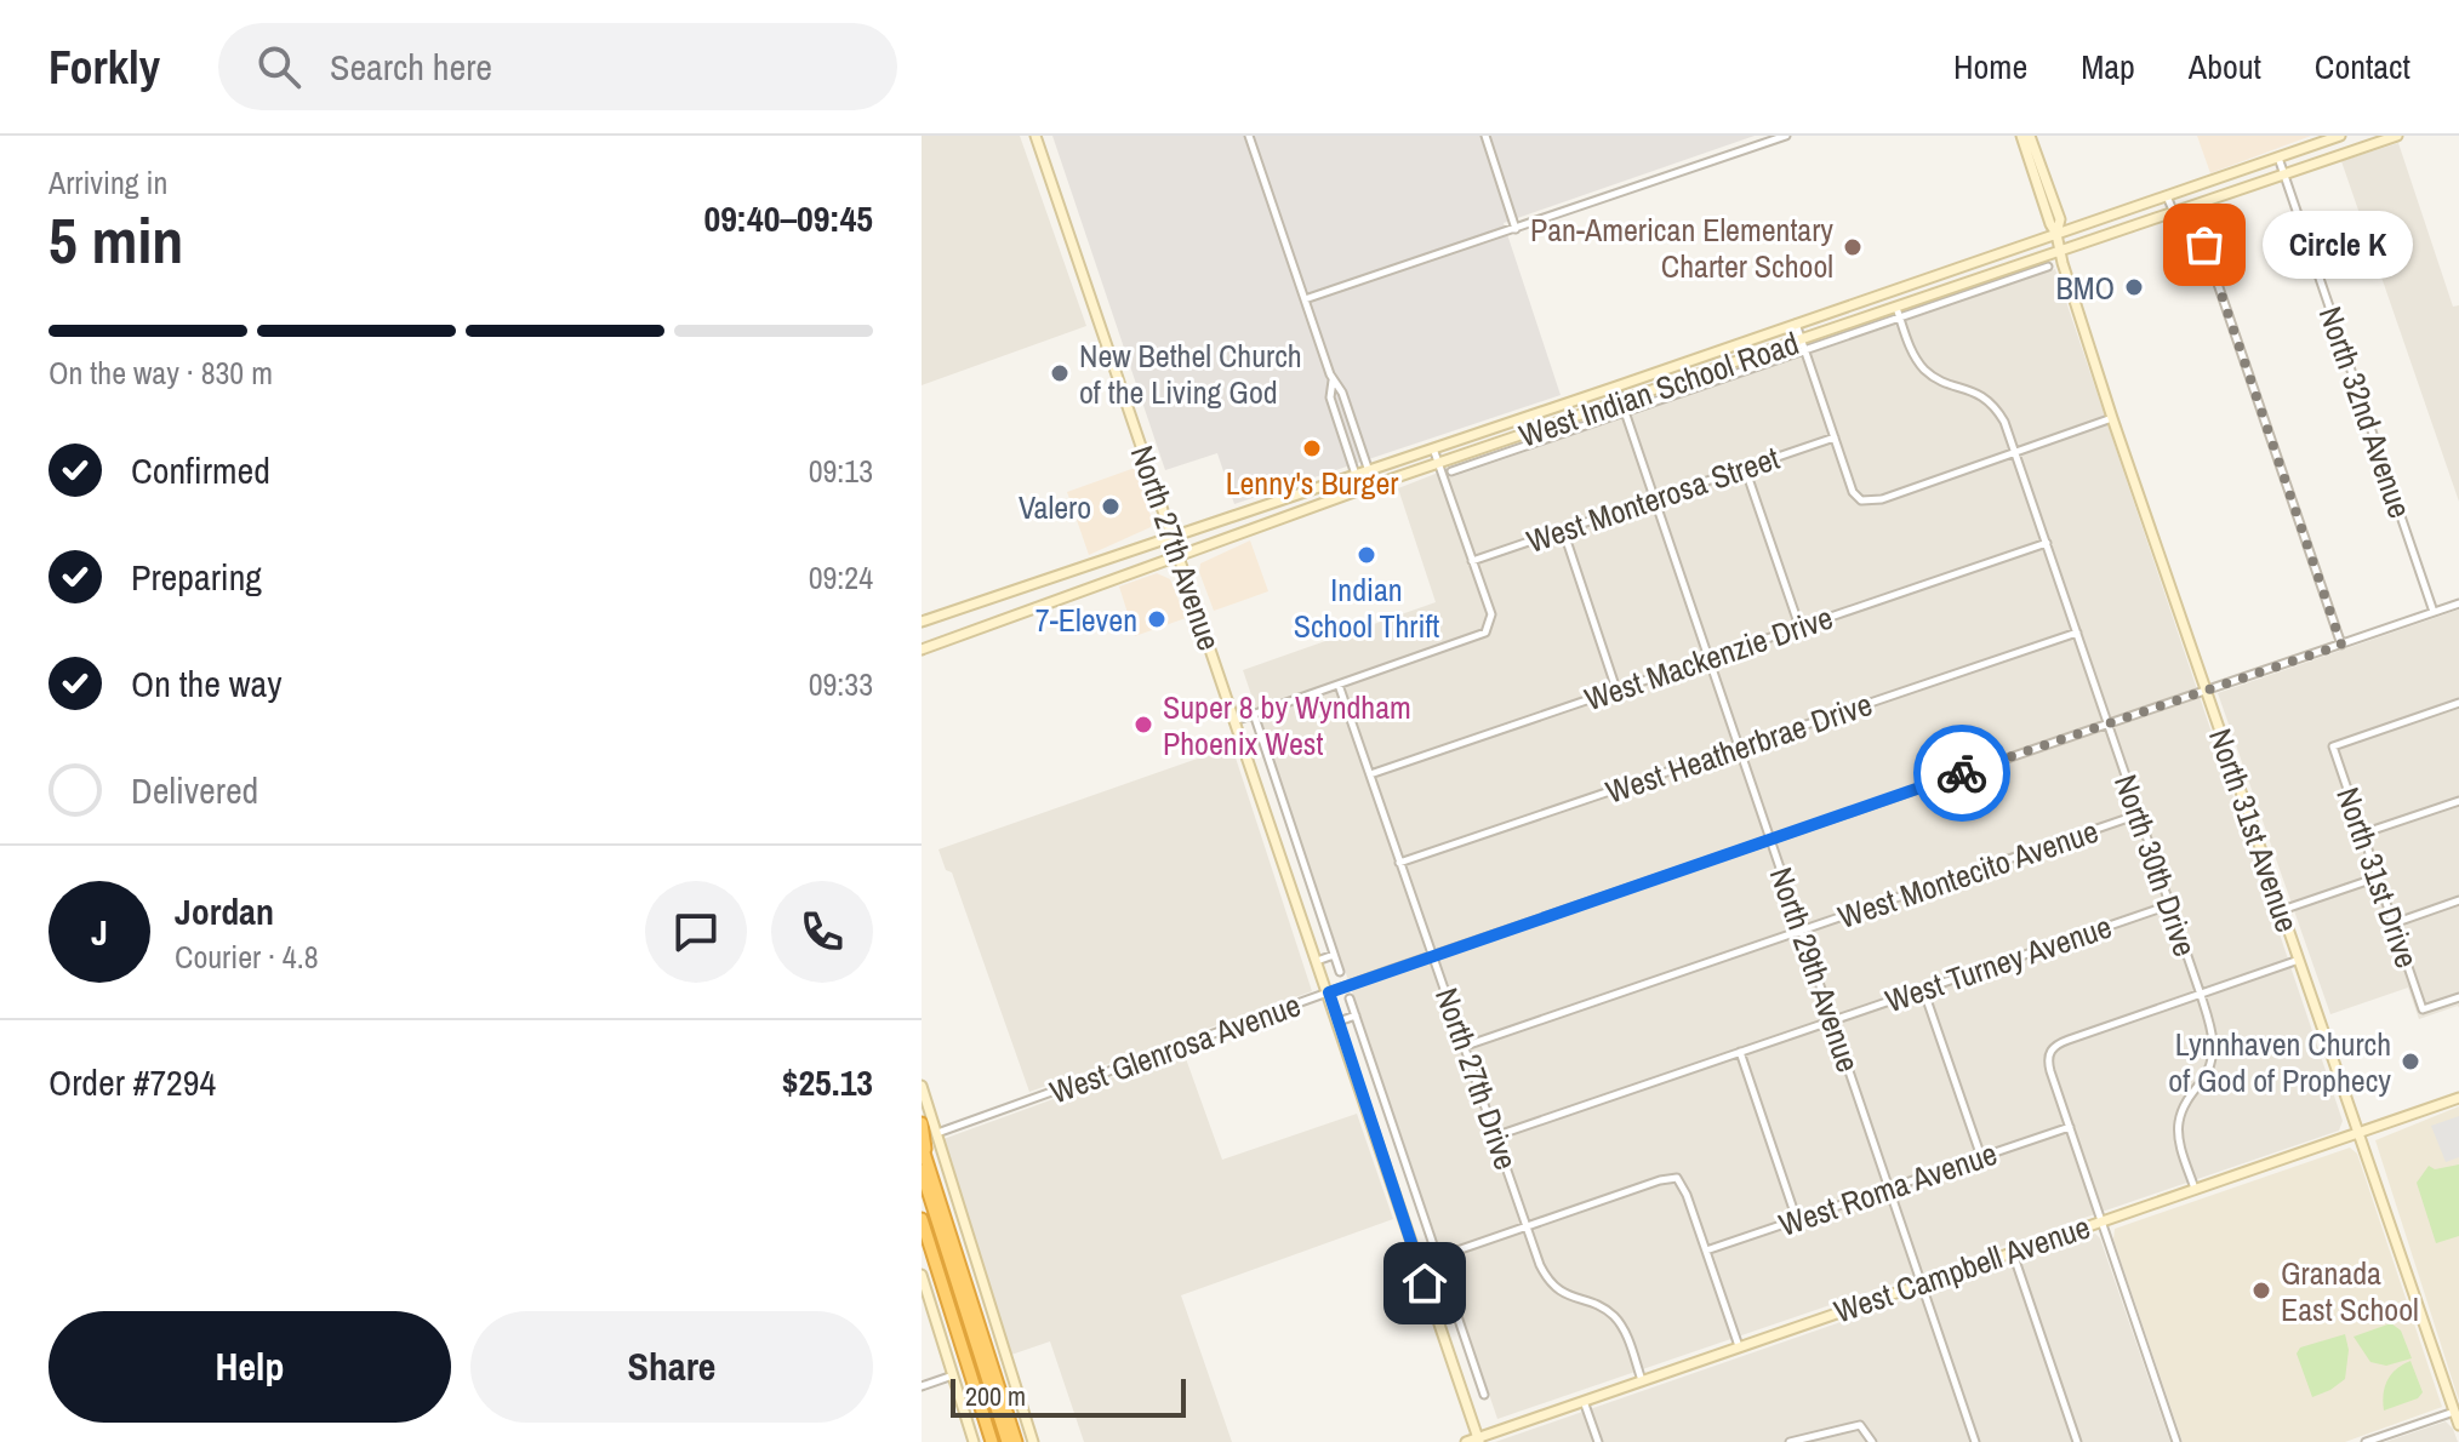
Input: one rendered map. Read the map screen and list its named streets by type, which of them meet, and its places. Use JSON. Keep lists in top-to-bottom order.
{
  "streets": {
    "main road": [
      "West Indian School Road",
      "North 27th Avenue",
      "North 31st Avenue",
      "West Campbell Avenue"
    ],
    "street": [
      "North 32nd Avenue",
      "West Monterosa Street",
      "West Mackenzie Drive",
      "West Heatherbrae Drive",
      "North 30th Drive",
      "West Montecito Avenue",
      "North 31st Drive",
      "West Turney Avenue",
      "North 29th Avenue",
      "West Glenrosa Avenue",
      "North 27th Drive",
      "West Roma Avenue"
    ]
  },
  "crossings": [
    ["West Indian School Road", "North 32nd Avenue"],
    ["West Indian School Road", "North 27th Avenue"],
    ["West Indian School Road", "North 31st Avenue"],
    ["West Indian School Road", "North 30th Drive"],
    ["West Indian School Road", "North 29th Avenue"],
    ["North 32nd Avenue", "West Glenrosa Avenue"],
    ["West Monterosa Street", "North 29th Avenue"],
    ["North 27th Avenue", "West Glenrosa Avenue"],
    ["North 27th Avenue", "West Campbell Avenue"],
    ["West Mackenzie Drive", "North 30th Drive"],
    ["West Mackenzie Drive", "North 29th Avenue"],
    ["West Mackenzie Drive", "North 27th Drive"],
    ["West Heatherbrae Drive", "North 30th Drive"],
    ["West Heatherbrae Drive", "North 29th Avenue"],
    ["West Heatherbrae Drive", "North 27th Drive"],
    ["North 31st Avenue", "West Glenrosa Avenue"],
    ["North 31st Avenue", "West Campbell Avenue"],
    ["North 30th Drive", "West Montecito Avenue"],
    ["North 30th Drive", "West Turney Avenue"],
    ["North 30th Drive", "West Glenrosa Avenue"],
    ["North 30th Drive", "West Campbell Avenue"],
    ["West Montecito Avenue", "North 29th Avenue"],
    ["West Montecito Avenue", "North 27th Drive"],
    ["West Turney Avenue", "North 29th Avenue"],
    ["West Turney Avenue", "North 27th Drive"],
    ["North 29th Avenue", "West Glenrosa Avenue"],
    ["North 29th Avenue", "West Roma Avenue"],
    ["North 29th Avenue", "West Campbell Avenue"],
    ["West Glenrosa Avenue", "North 27th Drive"],
    ["North 27th Drive", "West Campbell Avenue"]
  ],
  "places": [
    "Circle K",
    "Pan-American Elementary Charter School",
    "BMO",
    "New Bethel Church of the Living God",
    "Lenny's Burger",
    "Valero",
    "Indian School Thrift",
    "7-Eleven",
    "Super 8 by Wyndham Phoenix West",
    "Lynnhaven Church of God of Prophecy",
    "Granada East School"
  ],
  "scale_bar": "200 m",
  "page": {
    "header": "Forkly",
    "search": "Search here",
    "nav": [
      "Home",
      "Map",
      "About",
      "Contact"
    ],
    "heading": ["5 min", "Arriving in", "09:40–09:45"],
    "panel": [
      "Jordan",
      "Courier · 4.8",
      "Order #7294",
      "$25.13"
    ],
    "bubble": "Circle K",
    "bar": "On the way · 830 m",
    "list": [
      ["Confirmed", "09:13"],
      ["Preparing", "09:24"],
      ["On the way", "09:33"],
      "Delivered"
    ],
    "round": "J",
    "buttons": ["Help", "Share"],
    "scale": "200 m"
  }
}
